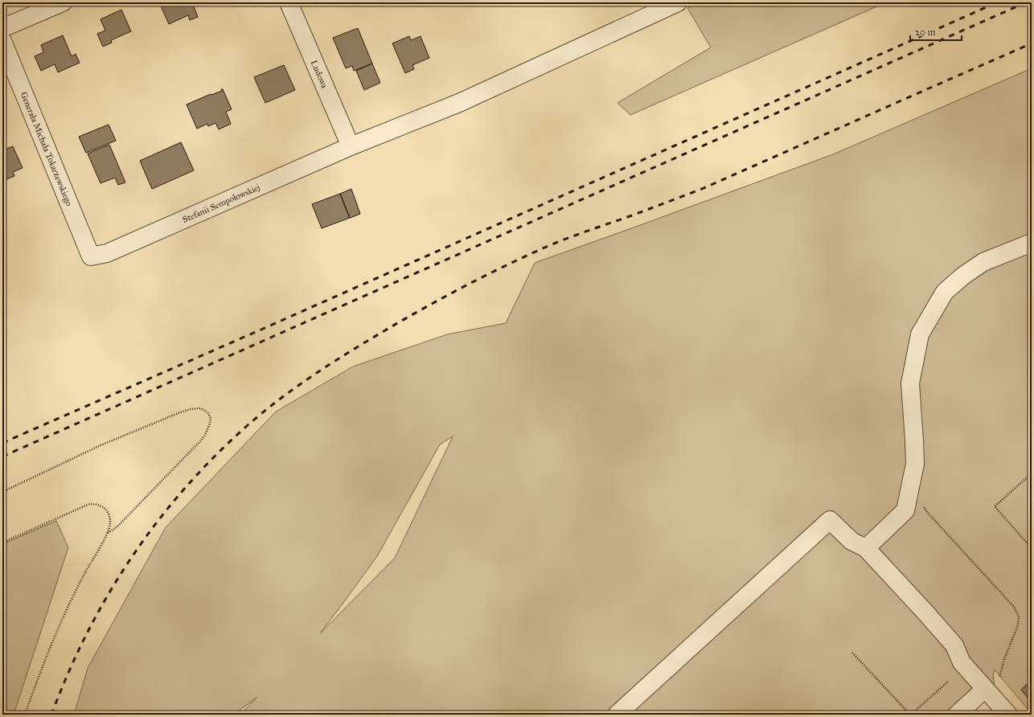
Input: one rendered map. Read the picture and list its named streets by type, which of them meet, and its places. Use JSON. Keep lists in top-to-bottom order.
{
  "streets": {
    "street": ["Ludowa", "Generała Michała Tokarzewskiego", "Stefanii Sempołowskiej"]
  },
  "crossings": [
    ["Ludowa", "Stefanii Sempołowskiej"],
    ["Generała Michała Tokarzewskiego", "Stefanii Sempołowskiej"]
  ],
  "scale_bar": "20 m"
}
